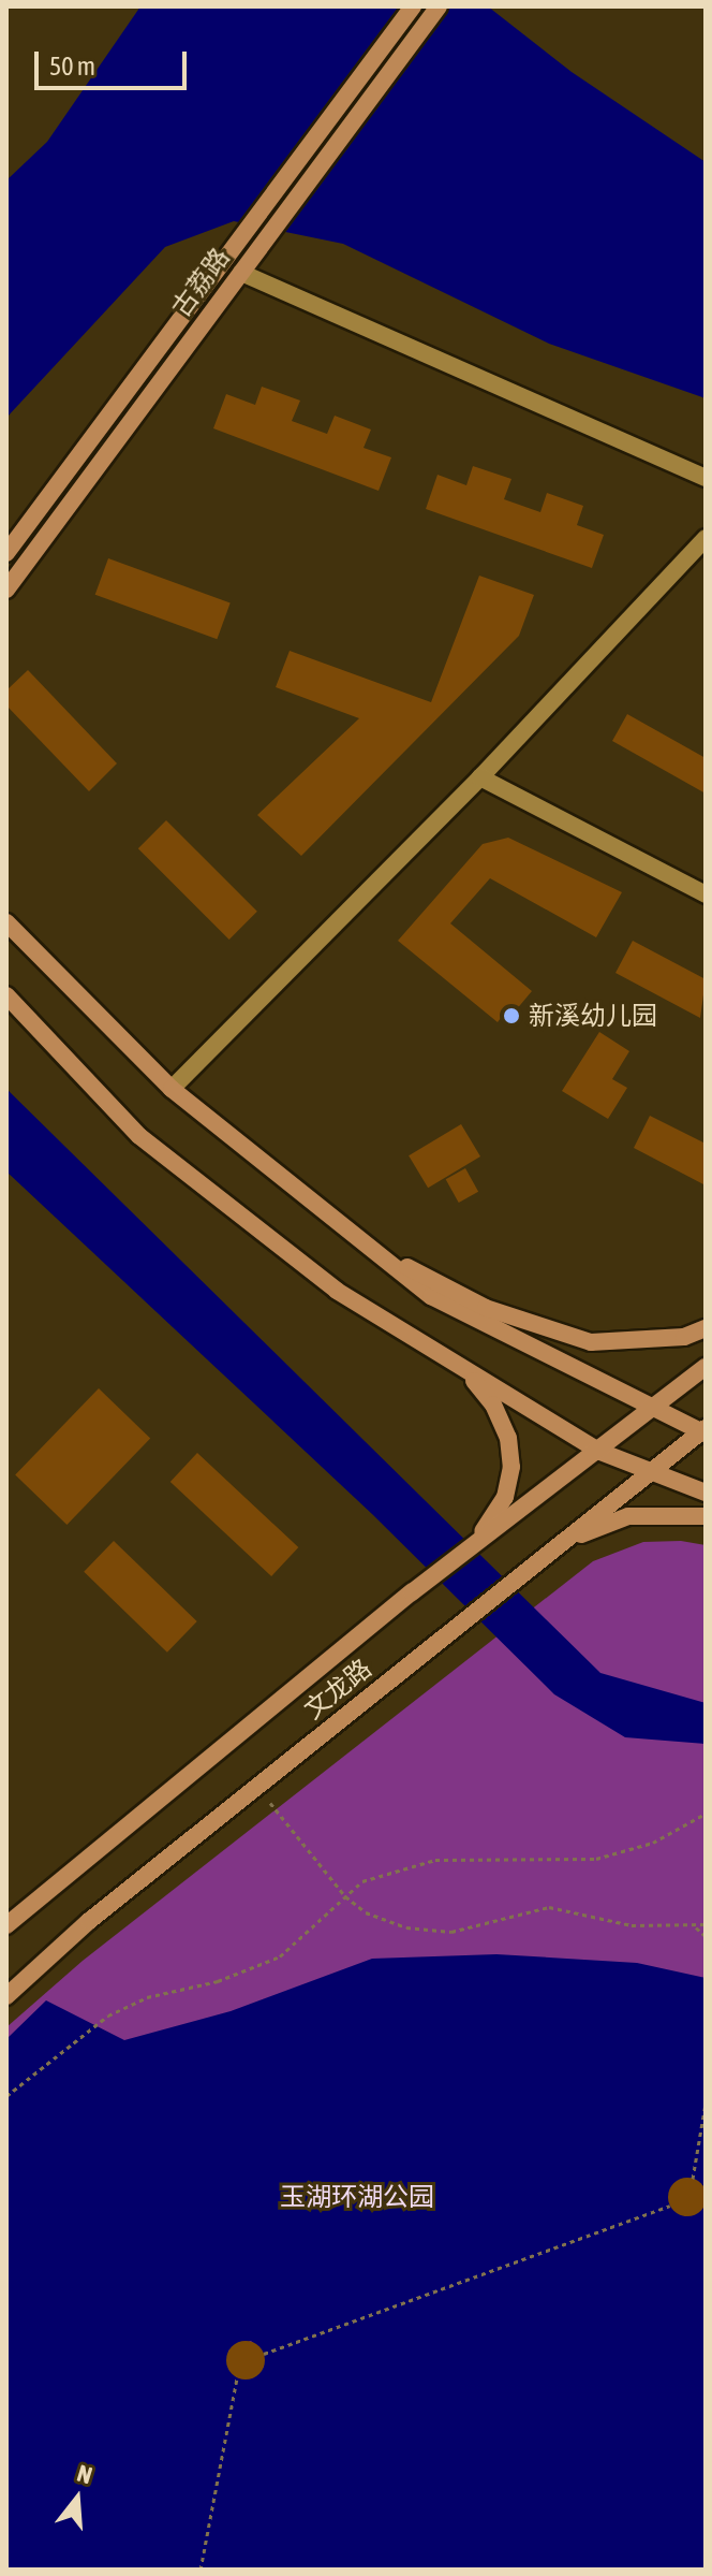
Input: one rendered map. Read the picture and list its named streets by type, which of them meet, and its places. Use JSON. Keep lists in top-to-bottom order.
{
  "streets": {
    "main road": ["古荔路", "文龙路"]
  },
  "parks": ["玉湖环湖公园"],
  "places": ["新溪幼儿园"],
  "scale_bar": "50 m",
  "north": "top"
}
